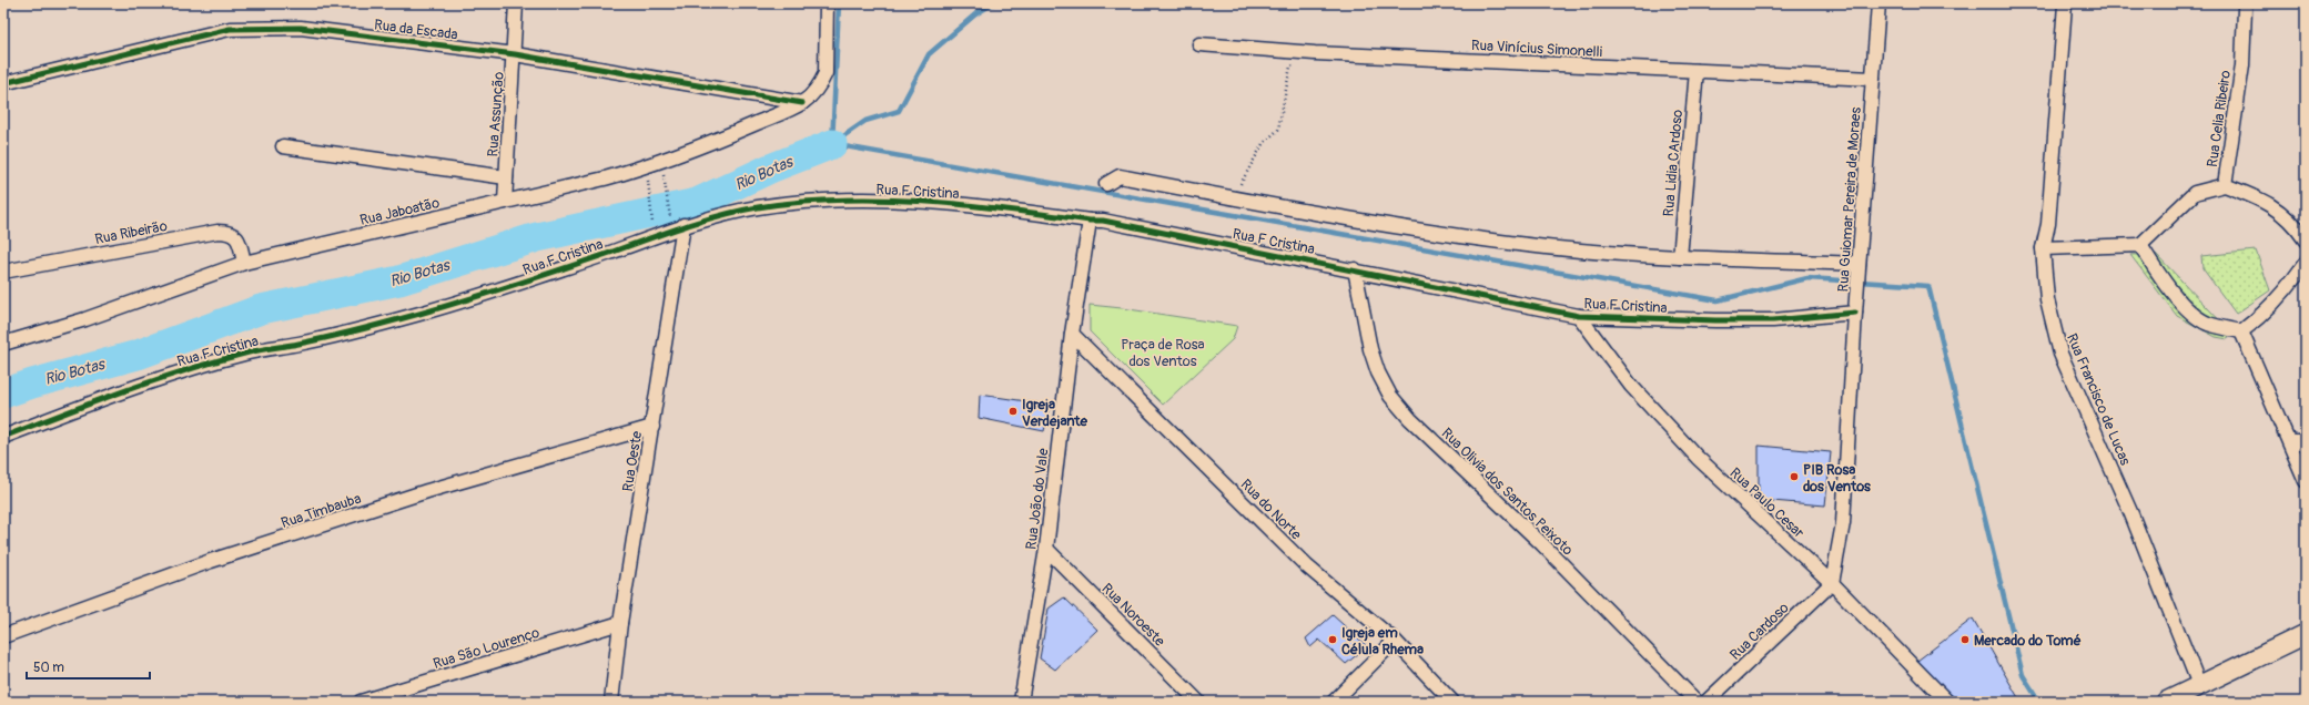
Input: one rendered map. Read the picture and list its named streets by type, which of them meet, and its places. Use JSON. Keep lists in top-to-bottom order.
{
  "streets": {
    "street": [
      "Rua da Escada",
      "Rua Vinícius Simonelli",
      "Rua Assunção",
      "Rua Celia Ribeiro",
      "Rua Lidia CArdoso",
      "Rua F Cristina",
      "Rua Guiomar Pereira de Moraes",
      "Rua Jaboatão",
      "Rua Ribeirão",
      "Rua Francisco de Lucas",
      "Rua Oeste",
      "Rua Olivia dos Santos Peixoto",
      "Rua João do Vale",
      "Rua Paulo Cesar",
      "Rua do Norte",
      "Rua Timbauba",
      "Rua Noroeste",
      "Rua Cardoso",
      "Rua São Lourenço"
    ]
  },
  "crossings": [
    ["Rua da Escada", "Rua Assunção"],
    ["Rua da Escada", "Rua Jaboatão"],
    ["Rua Vinícius Simonelli", "Rua Lidia CArdoso"],
    ["Rua Vinícius Simonelli", "Rua Guiomar Pereira de Moraes"],
    ["Rua Assunção", "Rua Jaboatão"],
    ["Rua F Cristina", "Rua Guiomar Pereira de Moraes"],
    ["Rua F Cristina", "Rua Oeste"],
    ["Rua F Cristina", "Rua Olivia dos Santos Peixoto"],
    ["Rua F Cristina", "Rua João do Vale"],
    ["Rua F Cristina", "Rua Paulo Cesar"],
    ["Rua Guiomar Pereira de Moraes", "Rua Paulo Cesar"],
    ["Rua Guiomar Pereira de Moraes", "Rua Cardoso"],
    ["Rua Jaboatão", "Rua Ribeirão"],
    ["Rua Oeste", "Rua Timbauba"],
    ["Rua Oeste", "Rua São Lourenço"],
    ["Rua João do Vale", "Rua do Norte"],
    ["Rua João do Vale", "Rua Noroeste"],
    ["Rua Paulo Cesar", "Rua Cardoso"]
  ],
  "water": ["Rio Botas"],
  "parks": ["Praça de Rosa dos Ventos"],
  "places": [
    "Igreja Verdejante",
    "PIB Rosa dos Ventos",
    "Igreja em Célula Rhema",
    "Mercado do Tomé"
  ],
  "scale_bar": "50 m"
}
